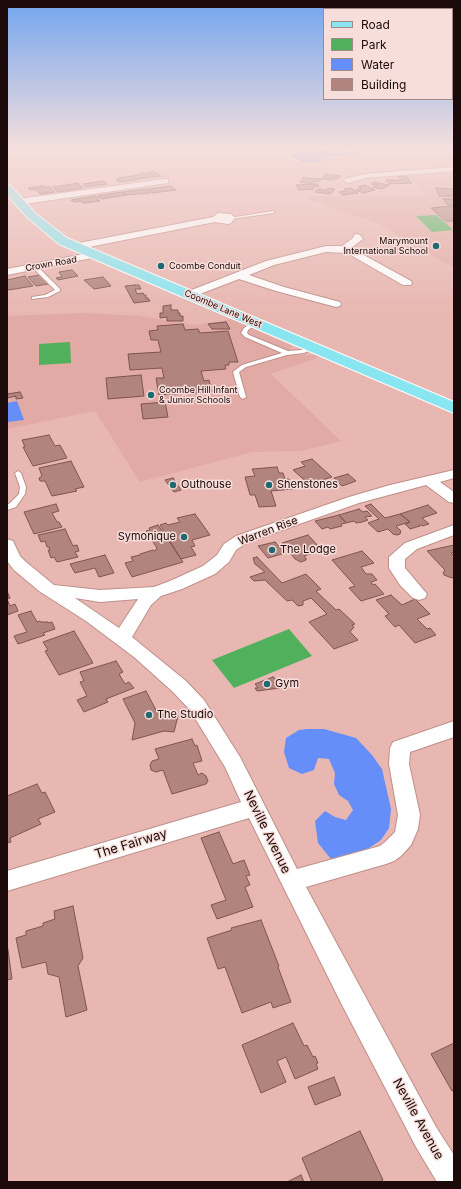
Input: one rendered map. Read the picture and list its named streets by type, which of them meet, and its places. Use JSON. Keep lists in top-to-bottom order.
{
  "streets": {
    "main road": ["Coombe Lane West"],
    "street": [
      "Crown Road",
      "Warren Rise",
      "Neville Avenue",
      "The Fairway"
    ]
  },
  "crossings": [
    ["Crown Road", "Coombe Lane West"],
    ["Warren Rise", "Neville Avenue"],
    ["Neville Avenue", "The Fairway"]
  ],
  "places": [
    "Marymount International School",
    "Coombe Conduit",
    "Coombe Hill Infant & Junior Schools",
    "Outhouse",
    "Shenstones",
    "Symonique",
    "The Lodge",
    "Gym",
    "The Studio"
  ],
  "legend": [
    "Road",
    "Park",
    "Water",
    "Building"
  ]
}
